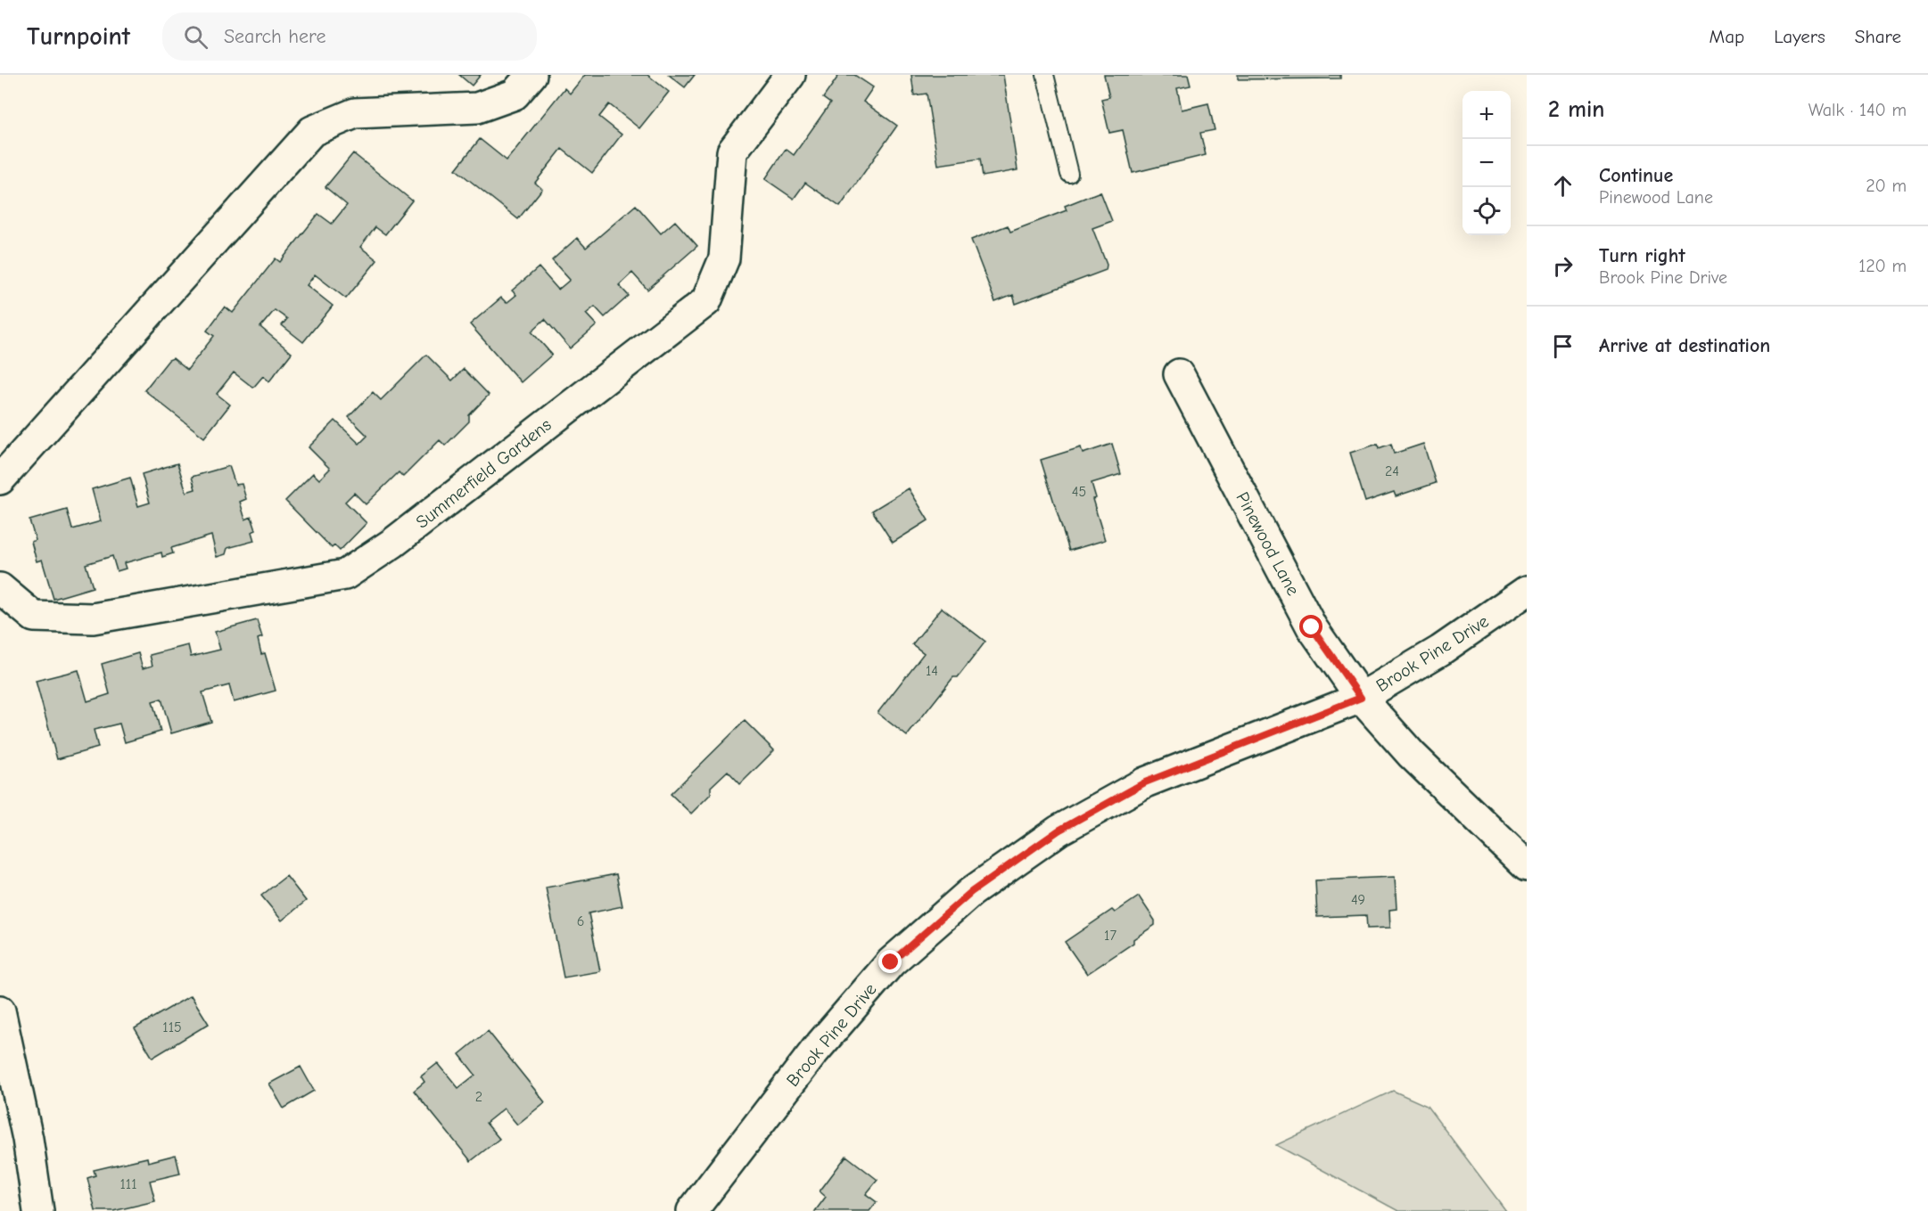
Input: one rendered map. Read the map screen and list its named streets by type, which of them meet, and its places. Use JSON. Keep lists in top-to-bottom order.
{
  "streets": {
    "street": ["Summerfield Gardens", "Pinewood Lane", "Brook Pine Drive"]
  },
  "crossings": [
    ["Pinewood Lane", "Brook Pine Drive"]
  ],
  "house_numbers": [
    "24",
    "45",
    "14",
    "49",
    "6",
    "17",
    "115",
    "2",
    "111"
  ],
  "page": {
    "header": "Turnpoint",
    "search": "Search here",
    "nav": ["Map", "Layers", "Share"],
    "heading": ["2 min", "Walk · 140 m"],
    "map_buttons": ["+", "−"],
    "list": [
      ["Continue", "Pinewood Lane", "20 m"],
      ["Turn right", "Brook Pine Drive", "120 m"],
      "Arrive at destination"
    ]
  }
}
